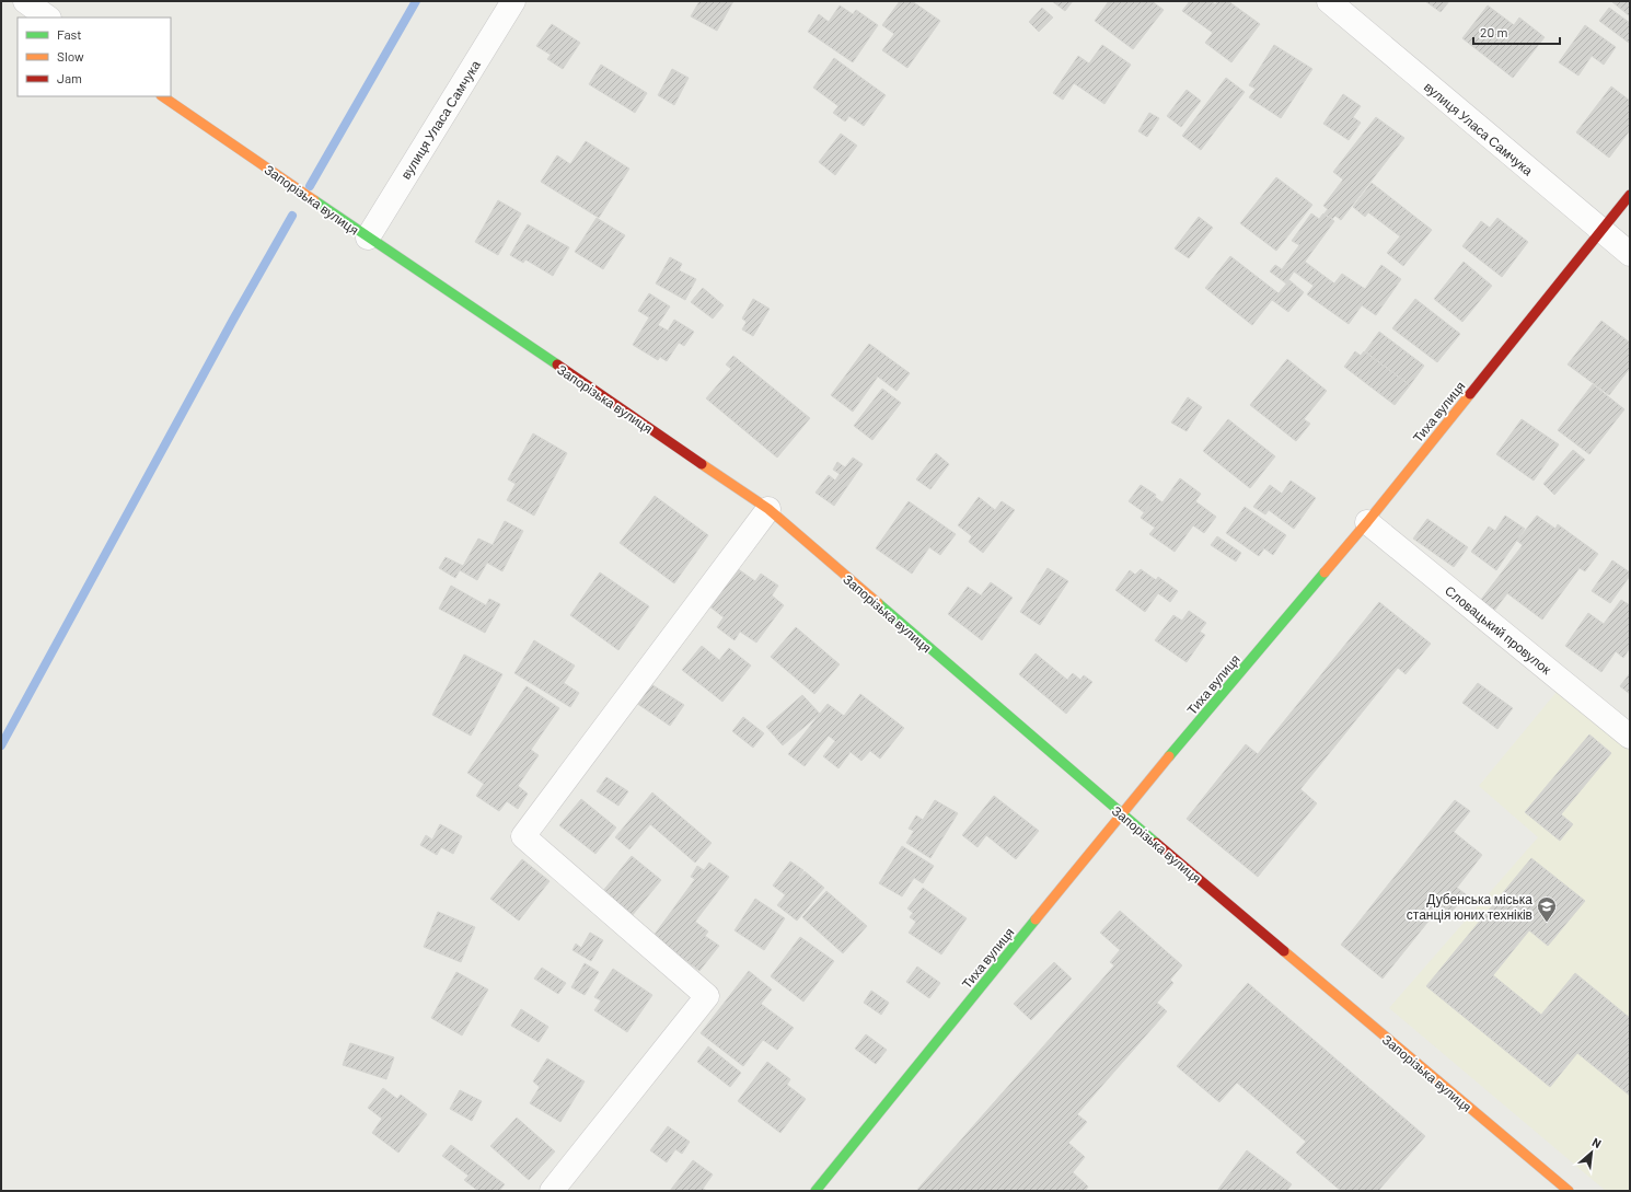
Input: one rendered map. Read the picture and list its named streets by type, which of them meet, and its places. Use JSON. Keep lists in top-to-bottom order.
{
  "streets": {
    "street": [
      "вулиця Уласа Самчука",
      "Запорізька вулиця",
      "Тиха вулиця",
      "Словацький провулок"
    ]
  },
  "crossings": [
    ["вулиця Уласа Самчука", "Запорізька вулиця"],
    ["вулиця Уласа Самчука", "Тиха вулиця"],
    ["Запорізька вулиця", "Тиха вулиця"],
    ["Тиха вулиця", "Словацький провулок"]
  ],
  "places": {
    "school or university": ["Дубенська міська станція юних техніків"]
  },
  "legend": ["Fast", "Slow", "Jam"],
  "scale_bar": "20 m",
  "north": "top right"
}
